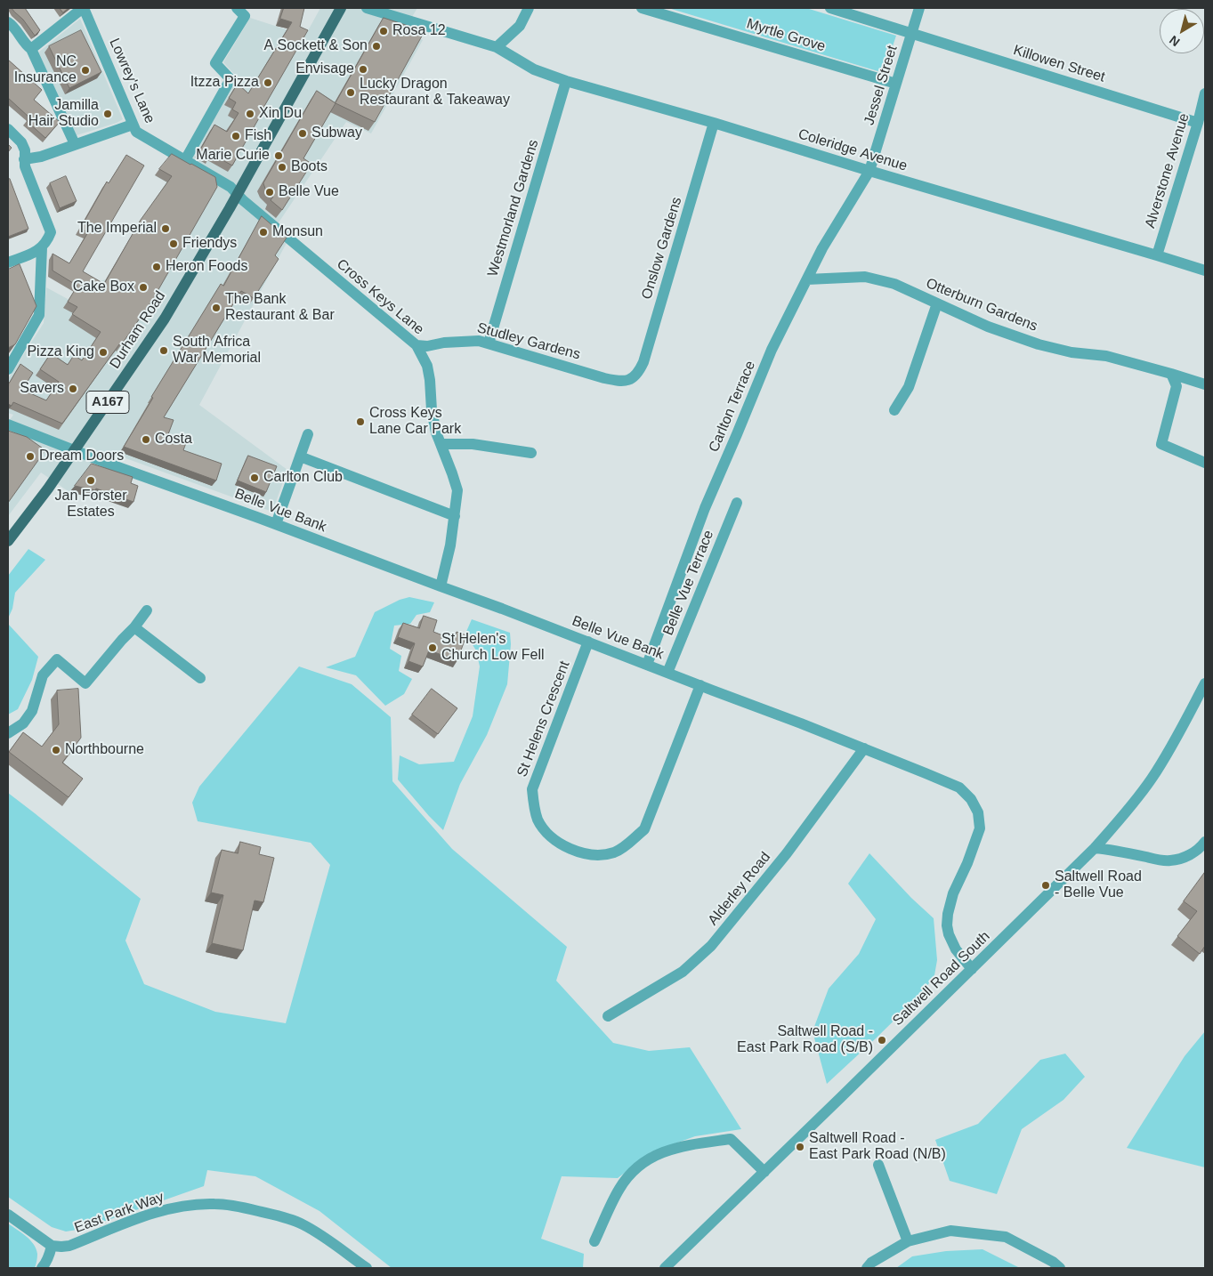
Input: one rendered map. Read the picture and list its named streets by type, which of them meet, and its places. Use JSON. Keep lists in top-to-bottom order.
{
  "streets": {
    "main road": ["Durham Road", "A167"],
    "street": [
      "Myrtle Grove",
      "Killowen Street",
      "Lowrey's Lane",
      "Jessel Street",
      "Coleridge Avenue",
      "Alverstone Avenue",
      "Westmorland Gardens",
      "Onslow Gardens",
      "Cross Keys Lane",
      "Otterburn Gardens",
      "Studley Gardens",
      "Carlton Terrace",
      "Belle Vue Bank",
      "Belle Vue Terrace",
      "St Helens Crescent",
      "Alderley Road",
      "Saltwell Road South",
      "East Park Way"
    ]
  },
  "crossings": [
    ["Myrtle Grove", "Jessel Street"],
    ["Killowen Street", "Jessel Street"],
    ["Killowen Street", "Alverstone Avenue"],
    ["Lowrey's Lane", "Cross Keys Lane"],
    ["Lowrey's Lane", "Durham Road"],
    ["Jessel Street", "Coleridge Avenue"],
    ["Jessel Street", "Carlton Terrace"],
    ["Coleridge Avenue", "Alverstone Avenue"],
    ["Coleridge Avenue", "Westmorland Gardens"],
    ["Coleridge Avenue", "Onslow Gardens"],
    ["Coleridge Avenue", "Carlton Terrace"],
    ["Westmorland Gardens", "Studley Gardens"],
    ["Onslow Gardens", "Studley Gardens"],
    ["Cross Keys Lane", "Durham Road"],
    ["Cross Keys Lane", "Studley Gardens"],
    ["Cross Keys Lane", "Belle Vue Bank"],
    ["Otterburn Gardens", "Carlton Terrace"],
    ["Durham Road", "Belle Vue Bank"],
    ["Carlton Terrace", "Belle Vue Bank"],
    ["Belle Vue Bank", "Belle Vue Terrace"],
    ["Belle Vue Bank", "St Helens Crescent"],
    ["Belle Vue Bank", "Alderley Road"],
    ["Belle Vue Bank", "Saltwell Road South"]
  ],
  "places": [
    "Rosa 12",
    "A Sockett & Son",
    "Envisage",
    "NC Insurance",
    "Itzza Pizza",
    "Lucky Dragon Restaurant & Takeaway",
    "Jamilla Hair Studio",
    "Xin Du",
    "Subway",
    "Fish",
    "Marie Curie",
    "Boots",
    "Belle Vue",
    "The Imperial",
    "Monsun",
    "Friendys",
    "Heron Foods",
    "Cake Box",
    "The Bank Restaurant & Bar",
    "South Africa War Memorial",
    "Pizza King",
    "Savers",
    "Cross Keys Lane Car Park",
    "Costa",
    "Dream Doors",
    "Carlton Club",
    "Jan Forster Estates",
    "St Helen's Church Low Fell",
    "Northbourne",
    "Saltwell Road - Belle Vue",
    "Saltwell Road - East Park Road (S/B)",
    "Saltwell Road - East Park Road (N/B)"
  ],
  "north": "bottom left"
}
